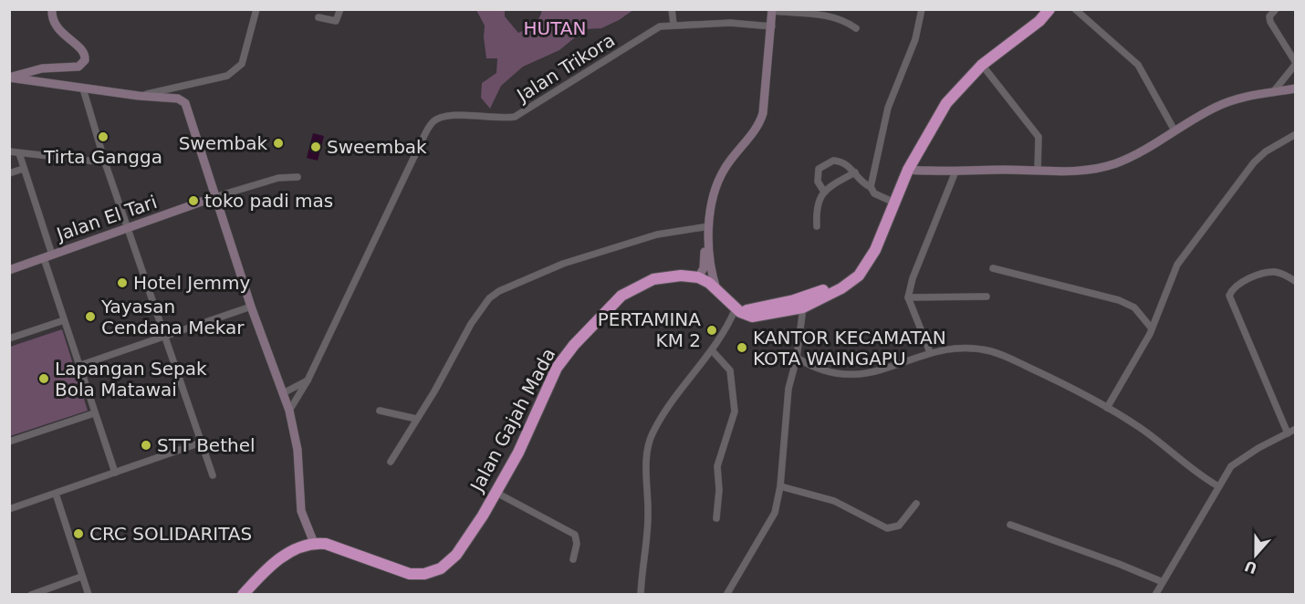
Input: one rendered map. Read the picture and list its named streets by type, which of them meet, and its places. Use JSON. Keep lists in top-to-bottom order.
{
  "streets": {
    "highway": ["Jalan Gajah Mada"],
    "street": ["Jalan Trikora", "Jalan El Tari"]
  },
  "parks": ["HUTAN"],
  "places": [
    "Tirta Gangga",
    "Swembak",
    "Sweembak",
    "toko padi mas",
    "Hotel Jemmy",
    "Yayasan Cendana Mekar",
    "PERTAMINA KM 2",
    "KANTOR KECAMATAN KOTA WAINGAPU",
    "Lapangan Sepak Bola Matawai",
    "STT Bethel",
    "CRC SOLIDARITAS"
  ],
  "north": "bottom"
}
